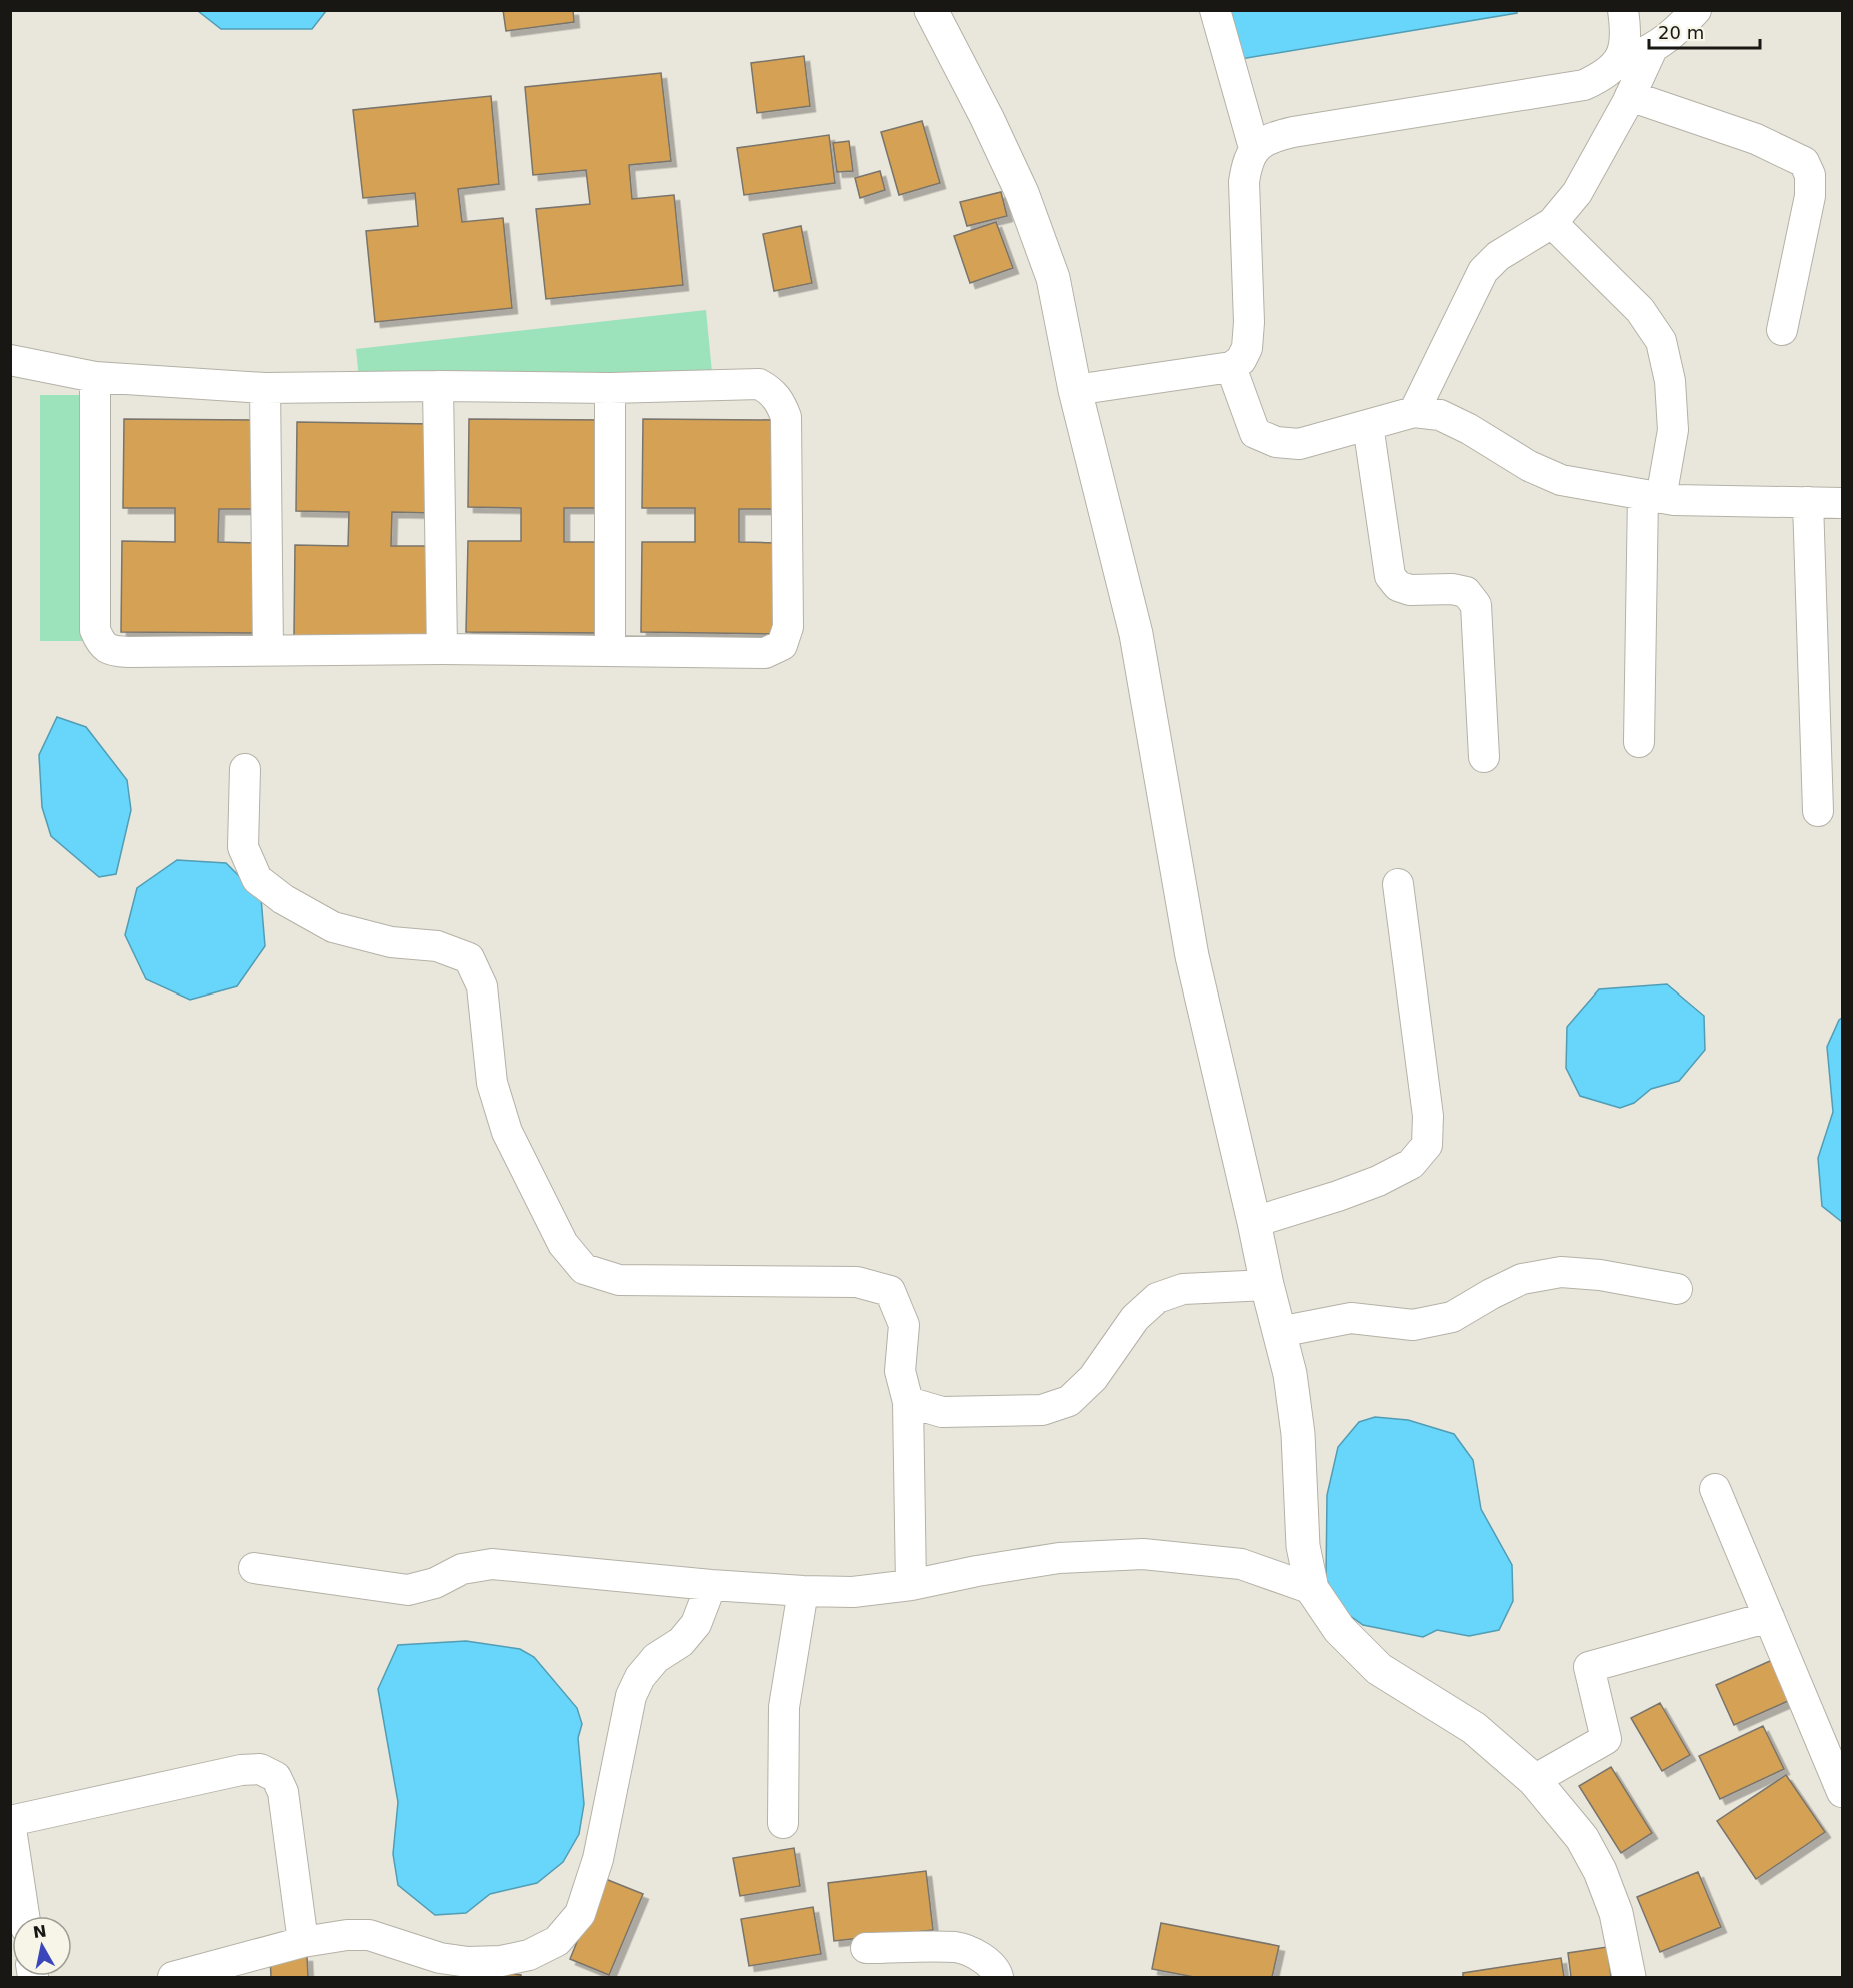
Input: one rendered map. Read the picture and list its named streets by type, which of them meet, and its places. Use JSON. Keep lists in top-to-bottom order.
{
  "scale_bar": "20 m",
  "north": "top"
}
